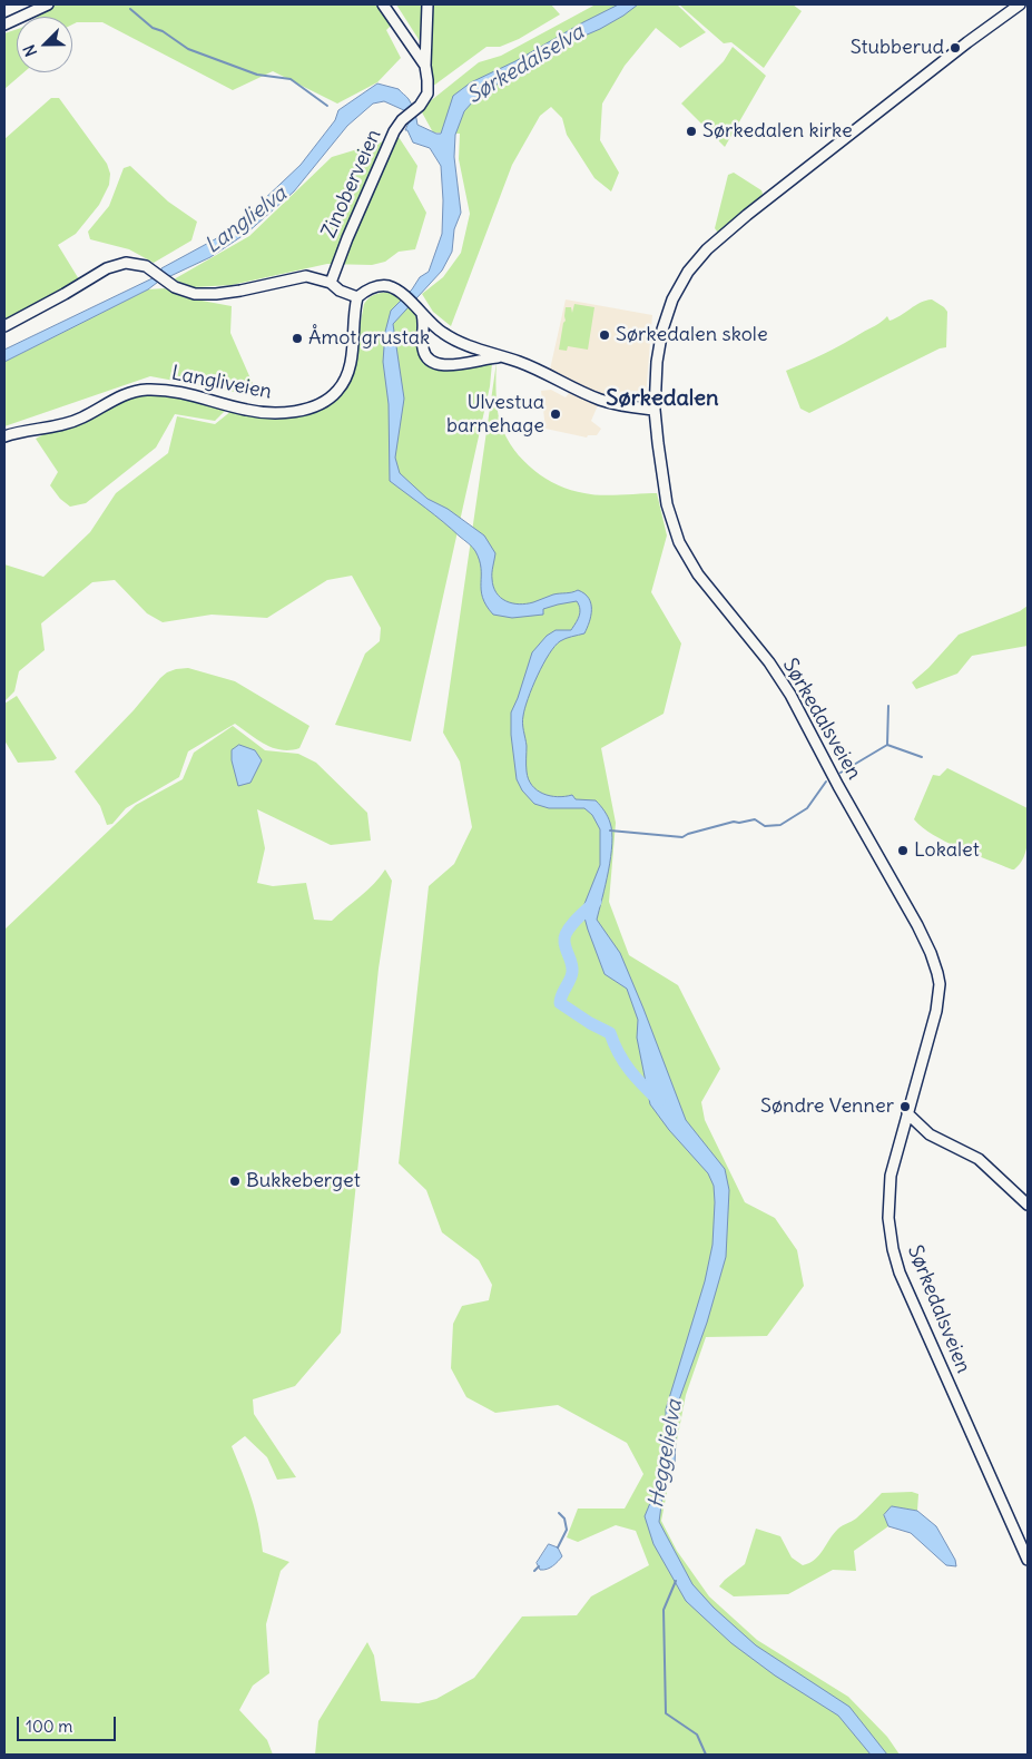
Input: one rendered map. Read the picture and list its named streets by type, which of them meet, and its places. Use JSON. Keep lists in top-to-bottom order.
{
  "streets": {
    "street": ["Zinoberveien", "Langliveien", "Sørkedalsveien"]
  },
  "districts": ["Sørkedalen"],
  "water": ["Sørkedalselva", "Langlielva", "Heggelielva"],
  "places": [
    "Stubberud",
    "Sørkedalen kirke",
    "Sørkedalen skole",
    "Åmot grustak",
    "Ulvestua barnehage",
    "Lokalet",
    "Søndre Venner",
    "Bukkeberget"
  ],
  "scale_bar": "100 m",
  "north": "bottom left"
}
